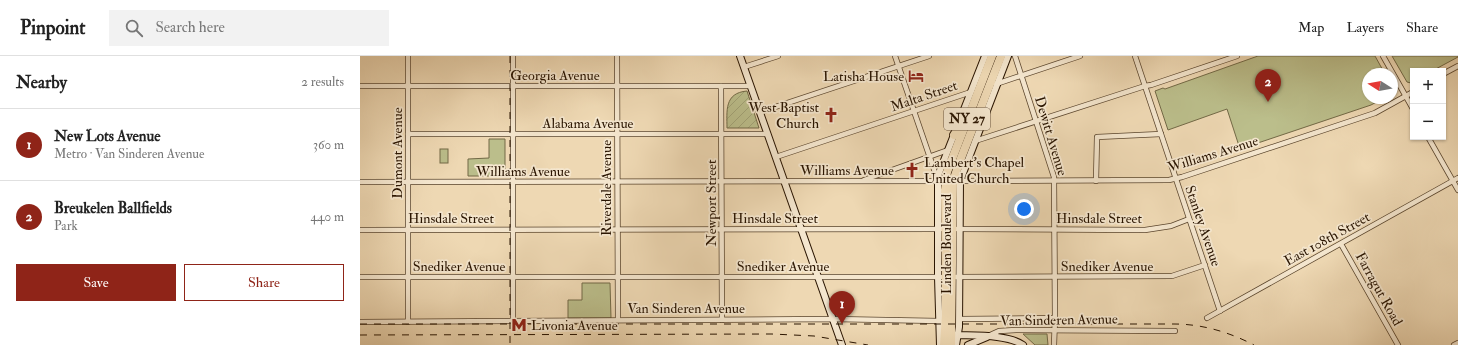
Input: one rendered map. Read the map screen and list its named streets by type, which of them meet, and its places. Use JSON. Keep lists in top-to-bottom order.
{
  "streets": {
    "highway": ["NY 27", "Linden Boulevard"],
    "street": [
      "Georgia Avenue",
      "Malta Street",
      "Alabama Avenue",
      "Dewitt Avenue",
      "Dumont Avenue",
      "Williams Avenue",
      "Riverdale Avenue",
      "Newport Street",
      "Hinsdale Street",
      "Stanley Avenue",
      "East 108th Street",
      "Snediker Avenue",
      "Farragut Road",
      "Van Sinderen Avenue"
    ]
  },
  "crossings": [
    ["Georgia Avenue", "Dumont Avenue"],
    ["Georgia Avenue", "Riverdale Avenue"],
    ["Georgia Avenue", "Newport Street"],
    ["Malta Street", "Dewitt Avenue"],
    ["Malta Street", "Linden Boulevard"],
    ["Alabama Avenue", "Dumont Avenue"],
    ["Alabama Avenue", "Riverdale Avenue"],
    ["Alabama Avenue", "Newport Street"],
    ["Dewitt Avenue", "Williams Avenue"],
    ["Dewitt Avenue", "Hinsdale Street"],
    ["Dewitt Avenue", "Snediker Avenue"],
    ["Dewitt Avenue", "Van Sinderen Avenue"],
    ["Dumont Avenue", "Williams Avenue"],
    ["Dumont Avenue", "Hinsdale Street"],
    ["Dumont Avenue", "Snediker Avenue"],
    ["Dumont Avenue", "Van Sinderen Avenue"],
    ["Williams Avenue", "Riverdale Avenue"],
    ["Williams Avenue", "Newport Street"],
    ["Williams Avenue", "Stanley Avenue"],
    ["Williams Avenue", "Linden Boulevard"],
    ["Riverdale Avenue", "Hinsdale Street"],
    ["Riverdale Avenue", "Snediker Avenue"],
    ["Riverdale Avenue", "Van Sinderen Avenue"],
    ["Newport Street", "Hinsdale Street"],
    ["Newport Street", "Snediker Avenue"],
    ["Newport Street", "Van Sinderen Avenue"],
    ["Hinsdale Street", "Stanley Avenue"],
    ["Hinsdale Street", "Linden Boulevard"],
    ["Stanley Avenue", "East 108th Street"],
    ["Stanley Avenue", "Snediker Avenue"],
    ["East 108th Street", "Farragut Road"],
    ["Linden Boulevard", "Snediker Avenue"],
    ["Linden Boulevard", "Van Sinderen Avenue"]
  ],
  "places": {
    "hotel": ["Latisha House"],
    "church": ["West Baptist Church", "Lambert's Chapel United Church"],
    "metro station": ["Livonia Avenue"]
  },
  "north": "left",
  "page": {
    "header": "Pinpoint",
    "search": "Search here",
    "nav": ["Map", "Layers", "Share"],
    "heading": ["Nearby", "2 results"],
    "map_buttons": ["+", "−"],
    "pins": ["2", "1"],
    "list": [
      {
        "mark": "1",
        "name": "New Lots Avenue",
        "note": "Metro · Van Sinderen Avenue",
        "value": "360 m"
      },
      {
        "mark": "2",
        "name": "Breukelen Ballfields",
        "note": "Park",
        "value": "440 m"
      }
    ],
    "buttons": ["Save", "Share"]
  }
}
